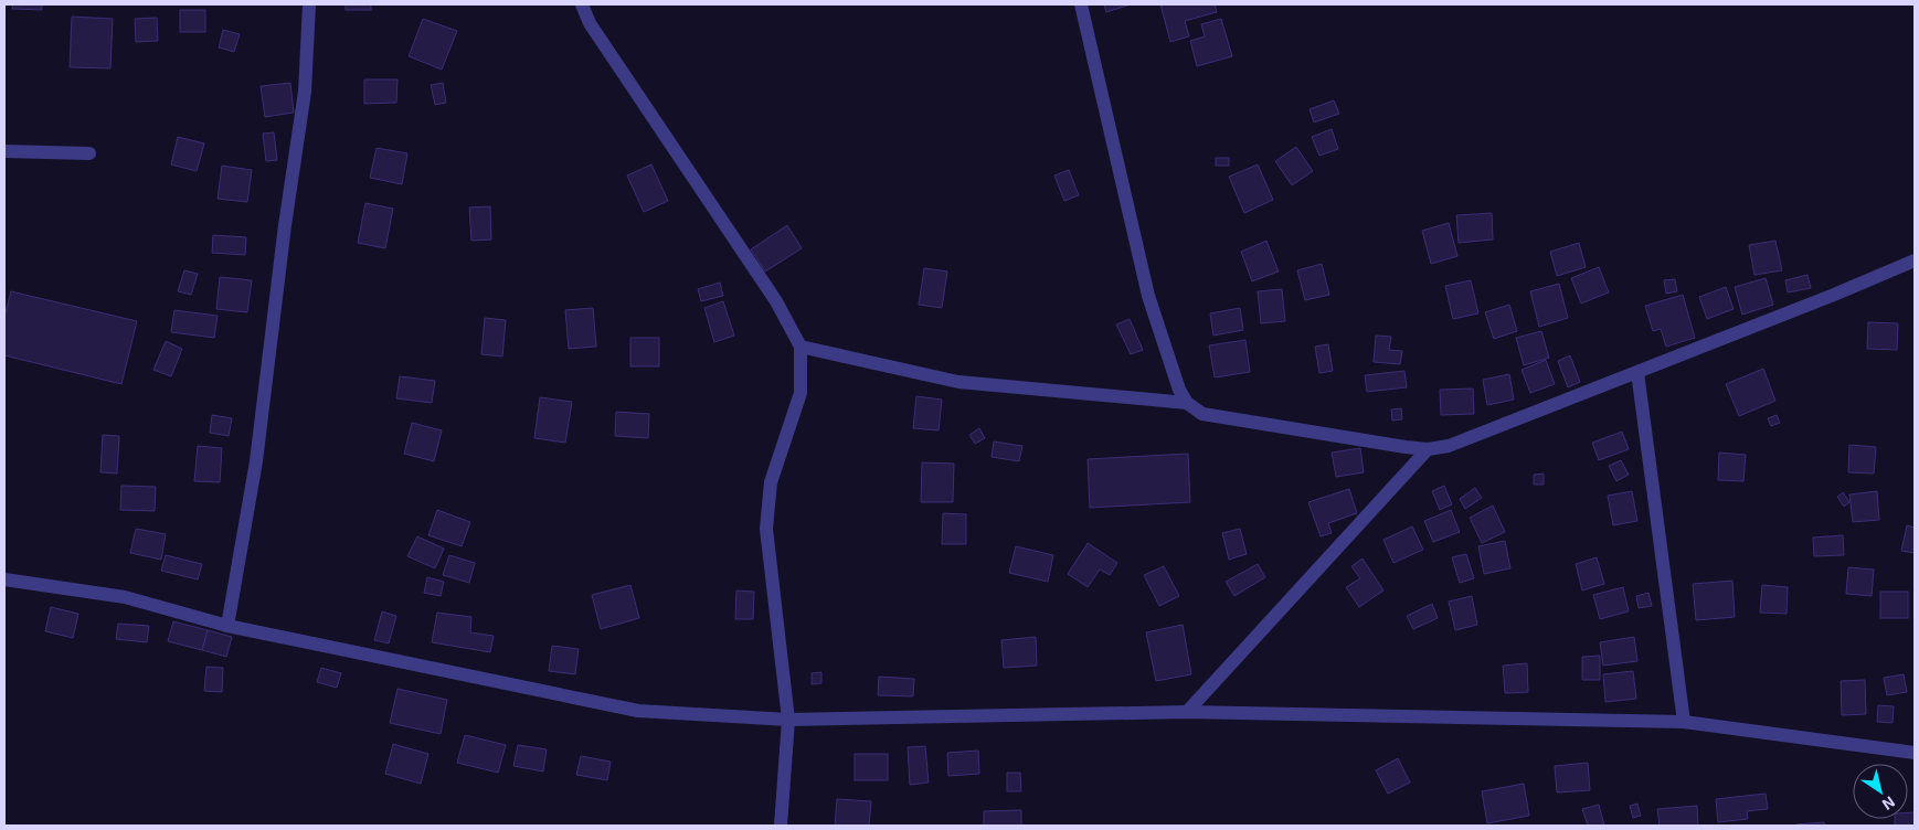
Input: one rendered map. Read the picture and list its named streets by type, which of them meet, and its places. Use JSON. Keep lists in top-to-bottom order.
{
  "north": "bottom right"
}
